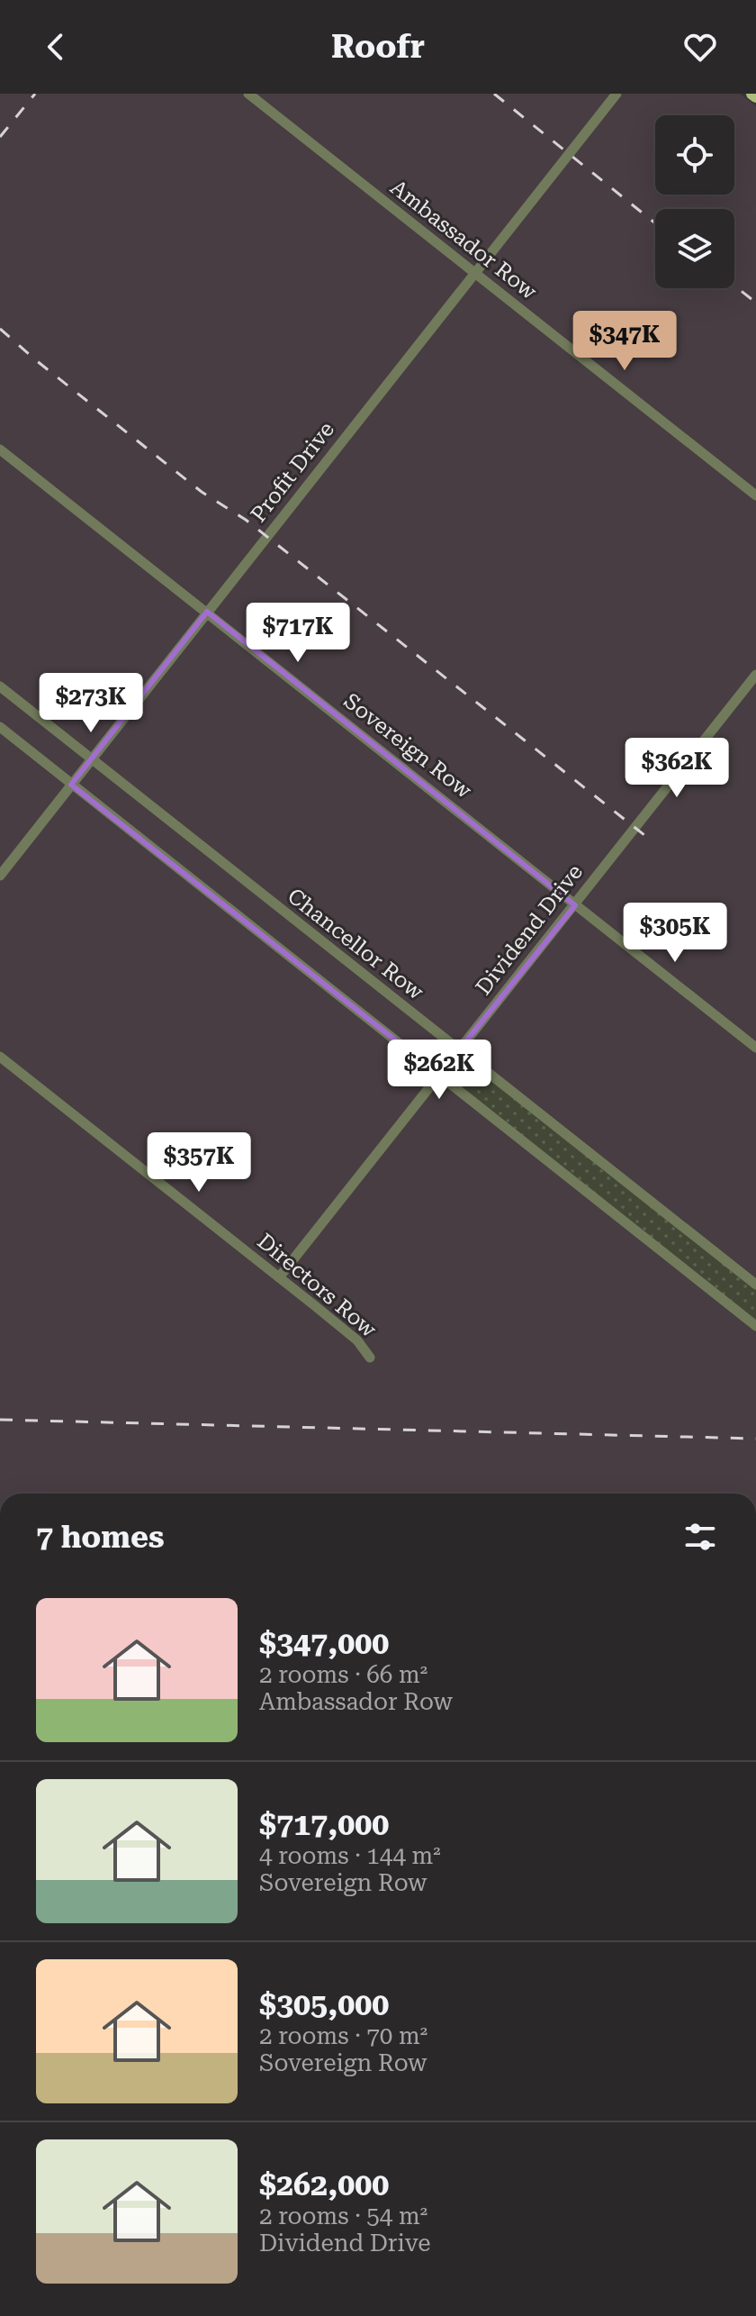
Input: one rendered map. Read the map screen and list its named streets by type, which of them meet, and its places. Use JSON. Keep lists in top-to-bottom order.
{
  "streets": {
    "street": [
      "Ambassador Row",
      "Profit Drive",
      "Sovereign Row",
      "Dividend Drive",
      "Chancellor Row",
      "Directors Row"
    ]
  },
  "crossings": [
    ["Ambassador Row", "Profit Drive"],
    ["Profit Drive", "Sovereign Row"],
    ["Profit Drive", "Chancellor Row"],
    ["Sovereign Row", "Dividend Drive"],
    ["Dividend Drive", "Chancellor Row"],
    ["Dividend Drive", "Directors Row"]
  ],
  "page": {
    "header": "Roofr",
    "price": [
      "$347K",
      "$717K",
      "$273K",
      "$362K",
      "$305K",
      "$262K",
      "$357K"
    ],
    "heading": "7 homes",
    "list": [
      {
        "name": "$347,000",
        "note": "2 rooms · 66 m² · Ambassador Row"
      },
      {
        "name": "$717,000",
        "note": "4 rooms · 144 m² · Sovereign Row"
      },
      {
        "name": "$305,000",
        "note": "2 rooms · 70 m² · Sovereign Row"
      },
      {
        "name": "$262,000",
        "note": "2 rooms · 54 m² · Dividend Drive"
      }
    ]
  }
}
